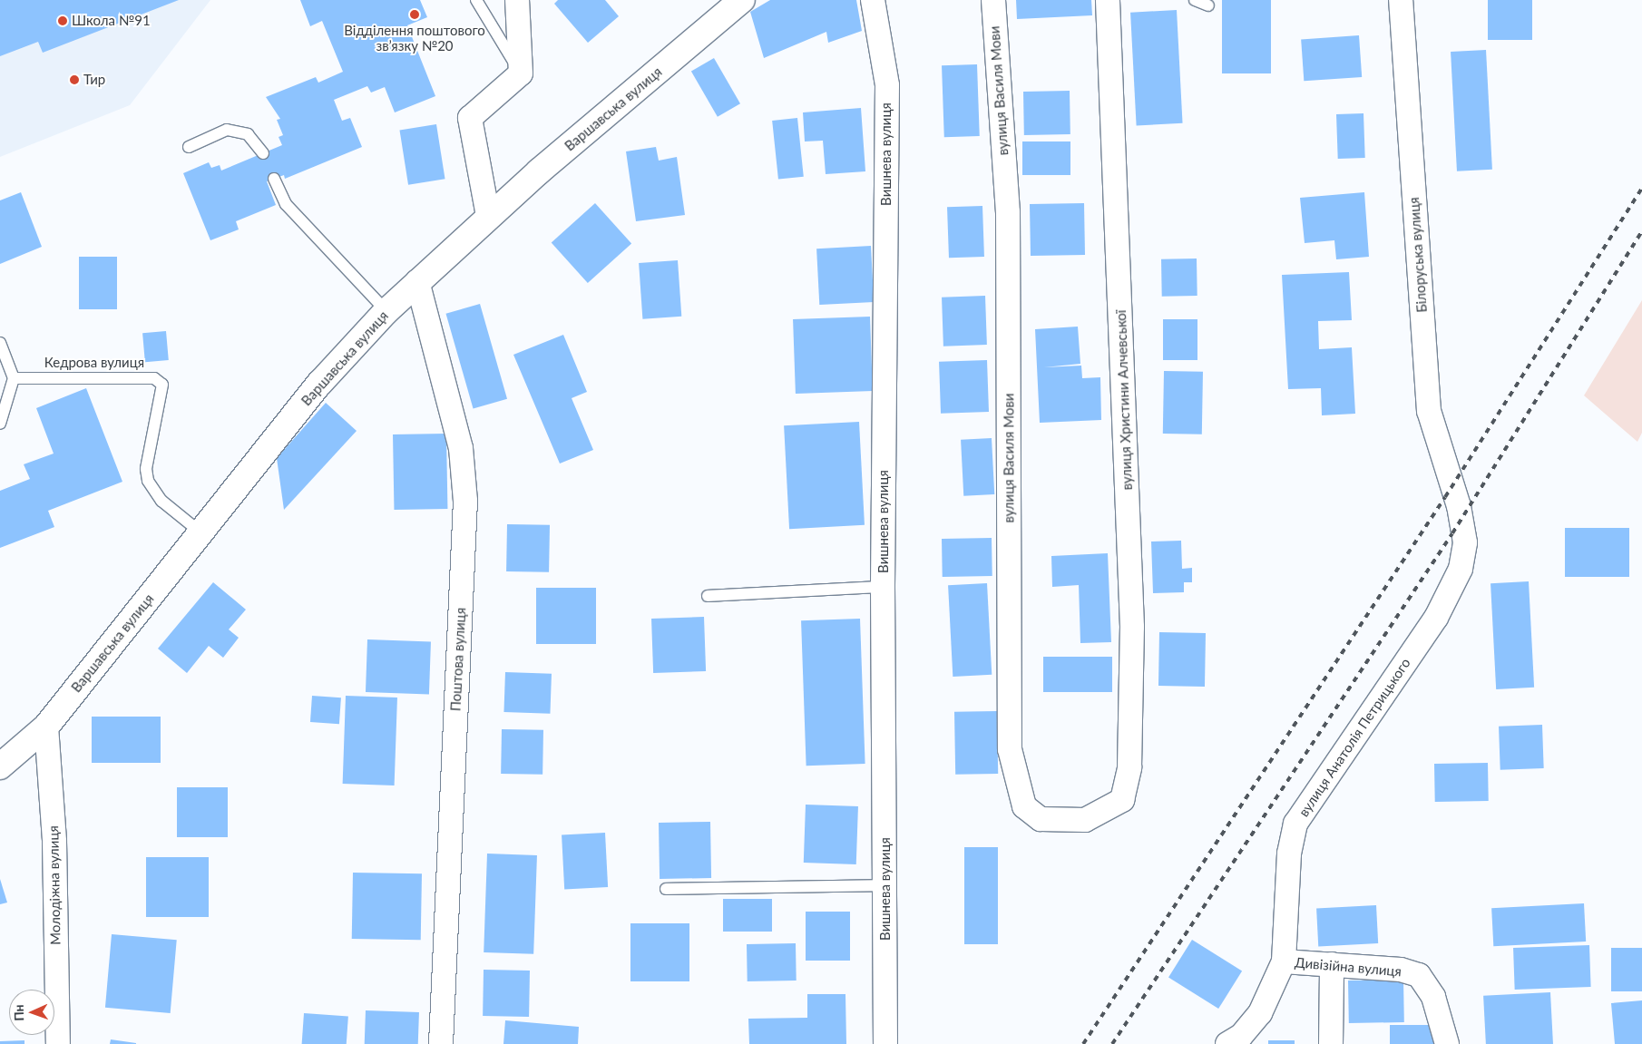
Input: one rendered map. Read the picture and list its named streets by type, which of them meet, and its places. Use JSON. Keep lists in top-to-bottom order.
{
  "streets": {
    "street": [
      "вулиця Василя Мови",
      "Варшавська вулиця",
      "Вишнева вулиця",
      "Білоруська вулиця",
      "вулиця Христини Алчевської",
      "Поштова вулиця",
      "вулиця Анатолія Петрицького",
      "Молодіжна вулиця",
      "Дивізійна вулиця"
    ],
    "lane": ["Кедрова вулиця"]
  },
  "crossings": [
    ["вулиця Василя Мови", "вулиця Христини Алчевської"],
    ["Варшавська вулиця", "Кедрова вулиця"],
    ["Варшавська вулиця", "Поштова вулиця"],
    ["Варшавська вулиця", "Молодіжна вулиця"],
    ["Білоруська вулиця", "вулиця Анатолія Петрицького"],
    ["вулиця Анатолія Петрицького", "Дивізійна вулиця"]
  ],
  "places": ["Відділення поштового зв’язку №20", "Школа №91", "Тир"],
  "north": "left"
}
